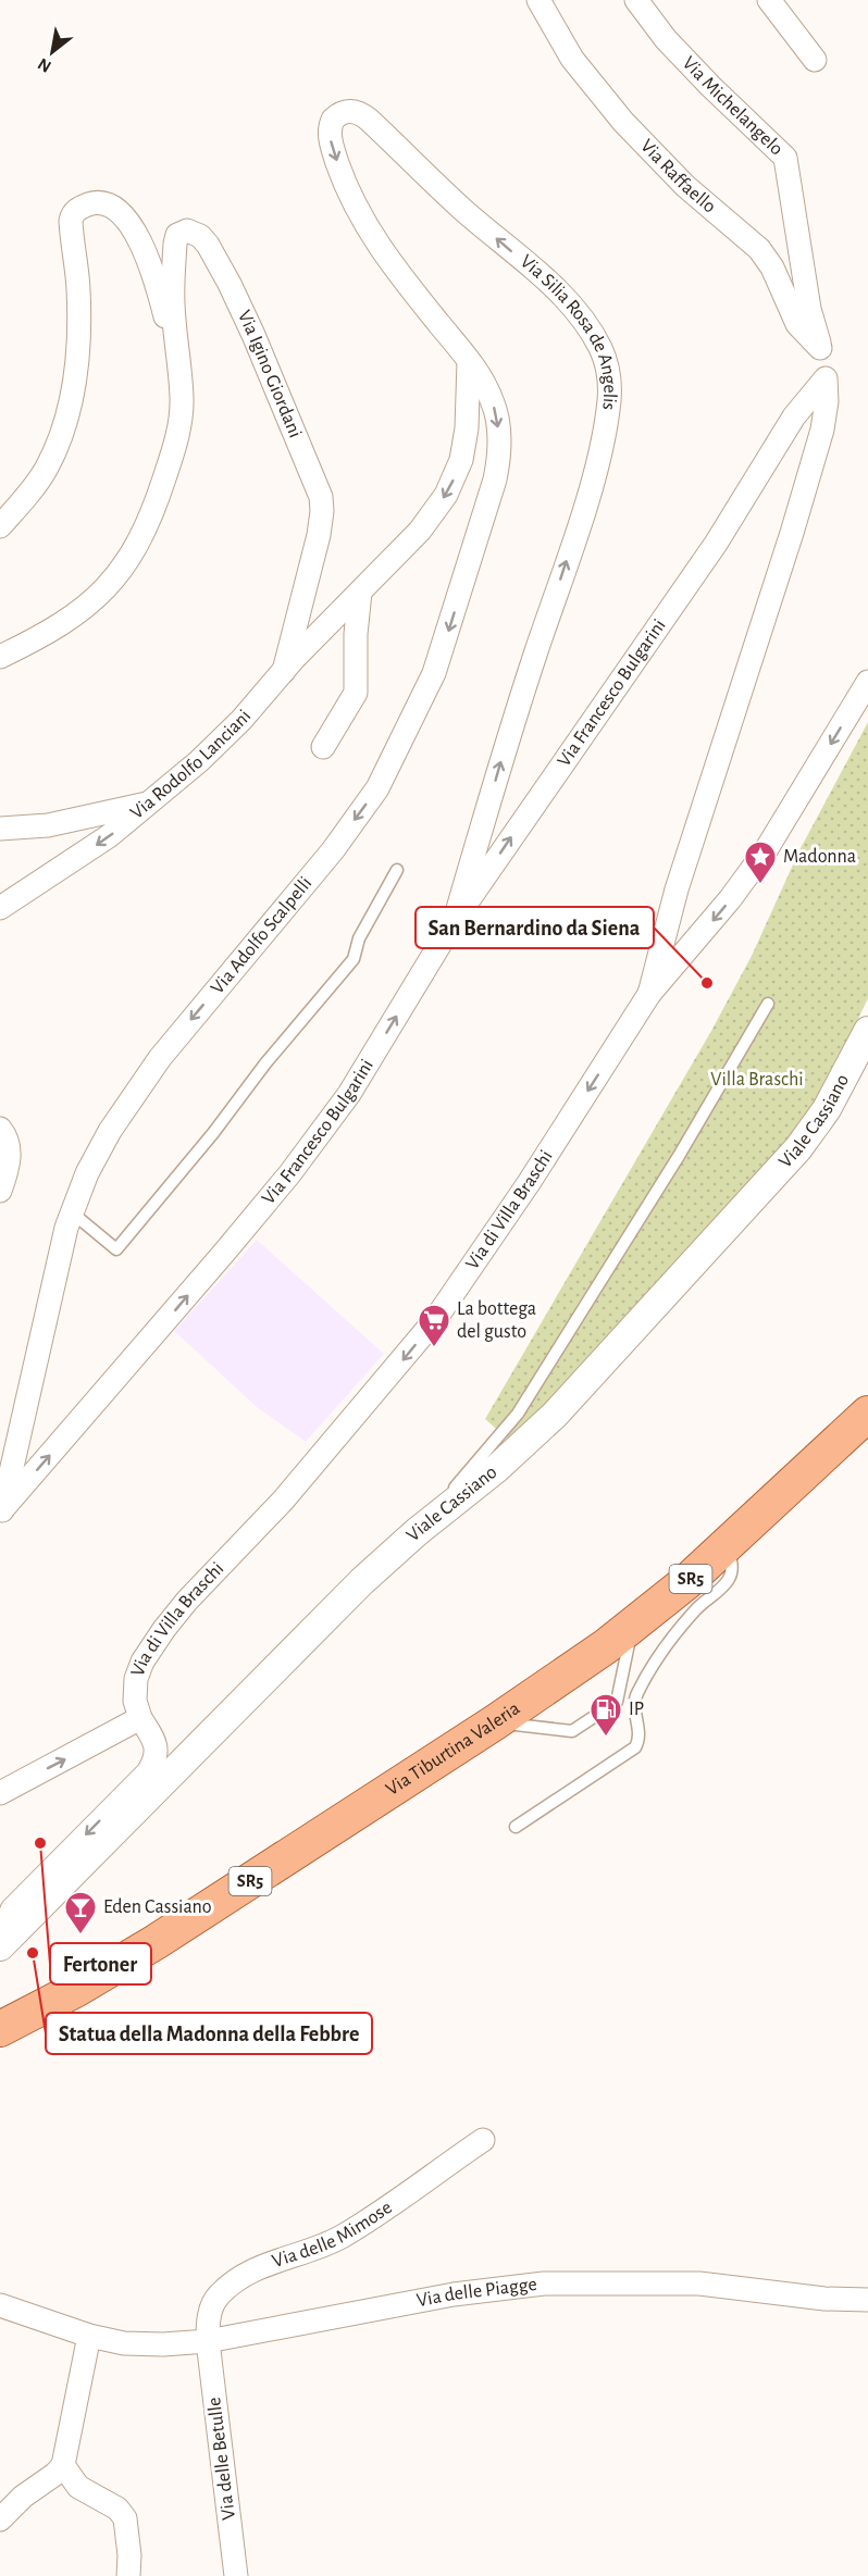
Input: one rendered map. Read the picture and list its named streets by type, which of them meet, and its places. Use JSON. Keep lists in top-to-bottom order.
{
  "streets": {
    "main road": ["SR5", "Via Tiburtina Valeria"],
    "street": [
      "Via Michelangelo",
      "Via Raffaello",
      "Via Silia Rosa de Angelis",
      "Via Igino Giordani",
      "Via Francesco Bulgarini",
      "Via Rodolfo Lanciani",
      "Via Adolfo Scalpelli",
      "Viale Cassiano",
      "Via di Villa Braschi",
      "Via delle Mimose",
      "Via delle Piagge",
      "Via delle Betulle"
    ]
  },
  "crossings": [
    ["Via Michelangelo", "Via Raffaello"],
    ["Via Michelangelo", "Via Francesco Bulgarini"],
    ["Via Silia Rosa de Angelis", "Via Francesco Bulgarini"],
    ["Via Silia Rosa de Angelis", "Via Rodolfo Lanciani"],
    ["Via Silia Rosa de Angelis", "Via Adolfo Scalpelli"],
    ["Via Igino Giordani", "Via Rodolfo Lanciani"],
    ["Via Francesco Bulgarini", "Via Adolfo Scalpelli"],
    ["Via Rodolfo Lanciani", "Via Adolfo Scalpelli"],
    ["Via delle Mimose", "Via delle Piagge"],
    ["Via delle Mimose", "Via delle Betulle"],
    ["Via delle Piagge", "Via delle Betulle"]
  ],
  "one_way": ["Via Rodolfo Lanciani", "Via Adolfo Scalpelli"],
  "parks": ["Villa Braschi"],
  "places": {
    "place": ["Madonna"],
    "other": ["San Bernardino da Siena", "Fertoner", "Statua della Madonna della Febbre"],
    "supermarket": ["La bottega del gusto"],
    "fuel station": ["IP"],
    "bar": ["Eden Cassiano"]
  },
  "north": "bottom left"
}
